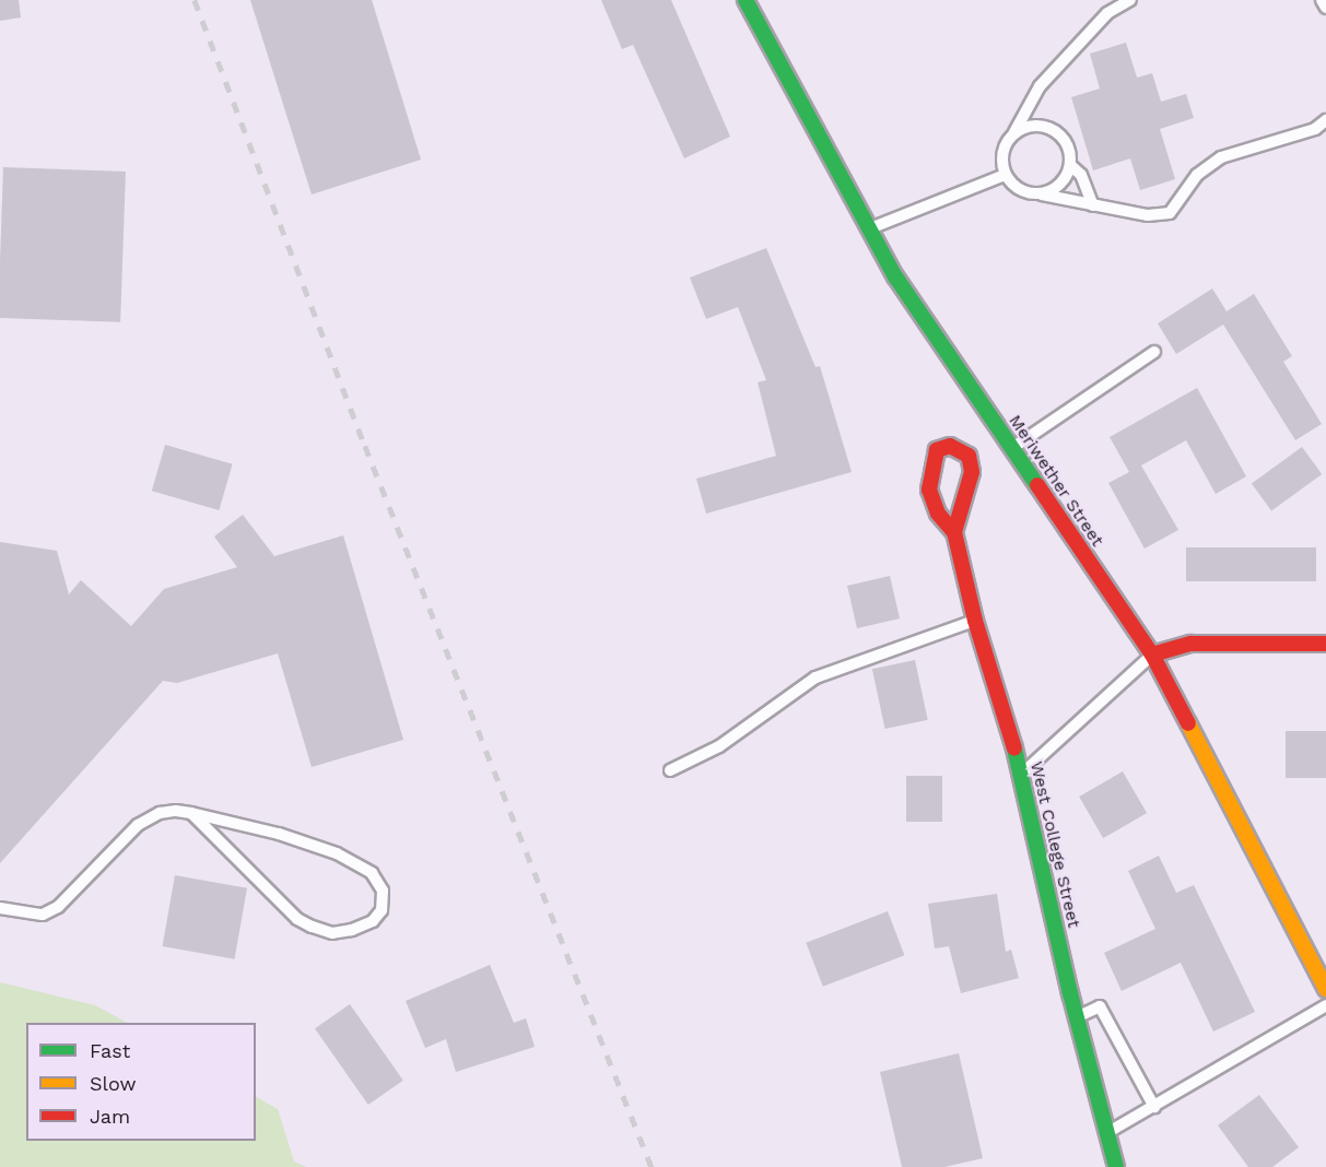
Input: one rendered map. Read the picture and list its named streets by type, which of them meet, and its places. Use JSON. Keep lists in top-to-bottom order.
{
  "streets": {
    "street": ["Meriwether Street", "West College Street"]
  },
  "legend": ["Fast", "Slow", "Jam"]
}
